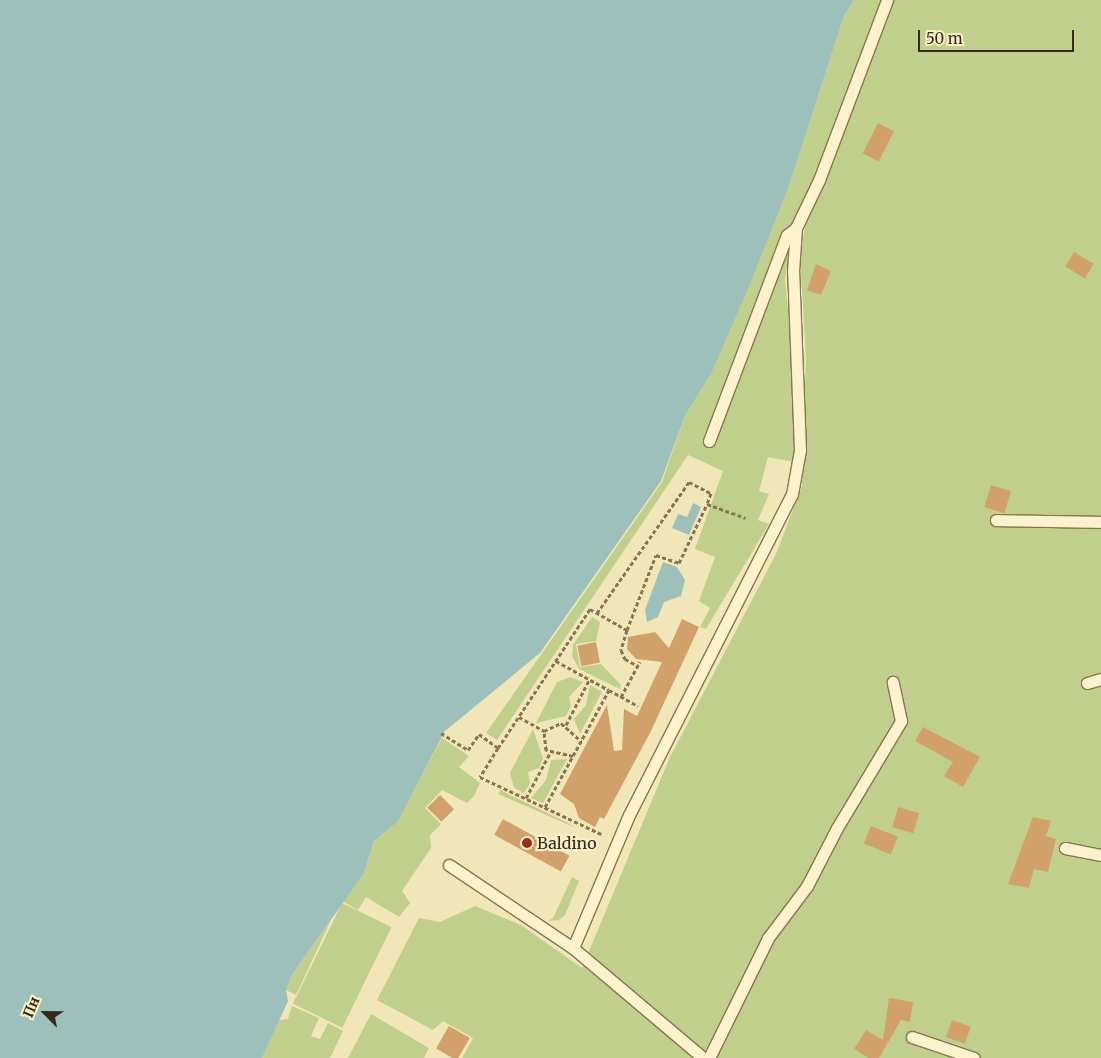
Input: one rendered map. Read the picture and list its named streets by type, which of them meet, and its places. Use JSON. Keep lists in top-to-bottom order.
{
  "places": ["Baldino"],
  "scale_bar": "50 m",
  "north": "top left"
}
